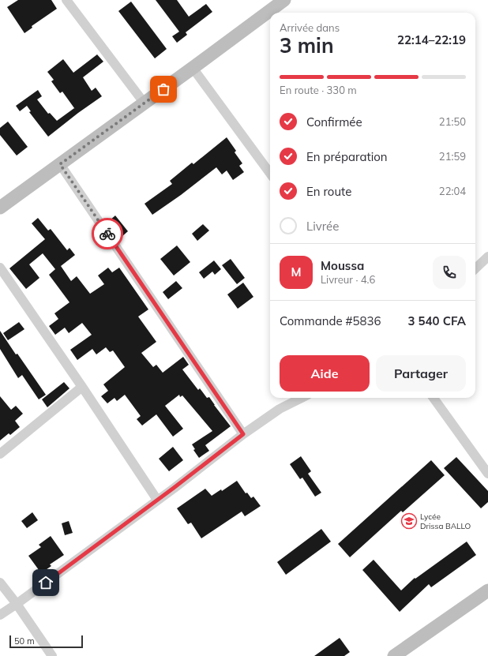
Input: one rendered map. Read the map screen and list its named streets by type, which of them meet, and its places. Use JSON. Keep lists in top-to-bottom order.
{
  "places": {
    "school or university": ["Lycée Drissa BALLO"]
  },
  "scale_bar": "50 m",
  "page": {
    "heading": ["3 min", "Arrivée dans", "22:14–22:19"],
    "panel": [
      "Moussa",
      "Livreur · 4.6",
      "Commande #5836",
      "3 540 CFA"
    ],
    "bar": "En route · 330 m",
    "list": [
      ["Confirmée", "21:50"],
      ["En préparation", "21:59"],
      ["En route", "22:04"],
      "Livrée"
    ],
    "round": "M",
    "buttons": ["Aide", "Partager"],
    "scale": "50 m"
  }
}
